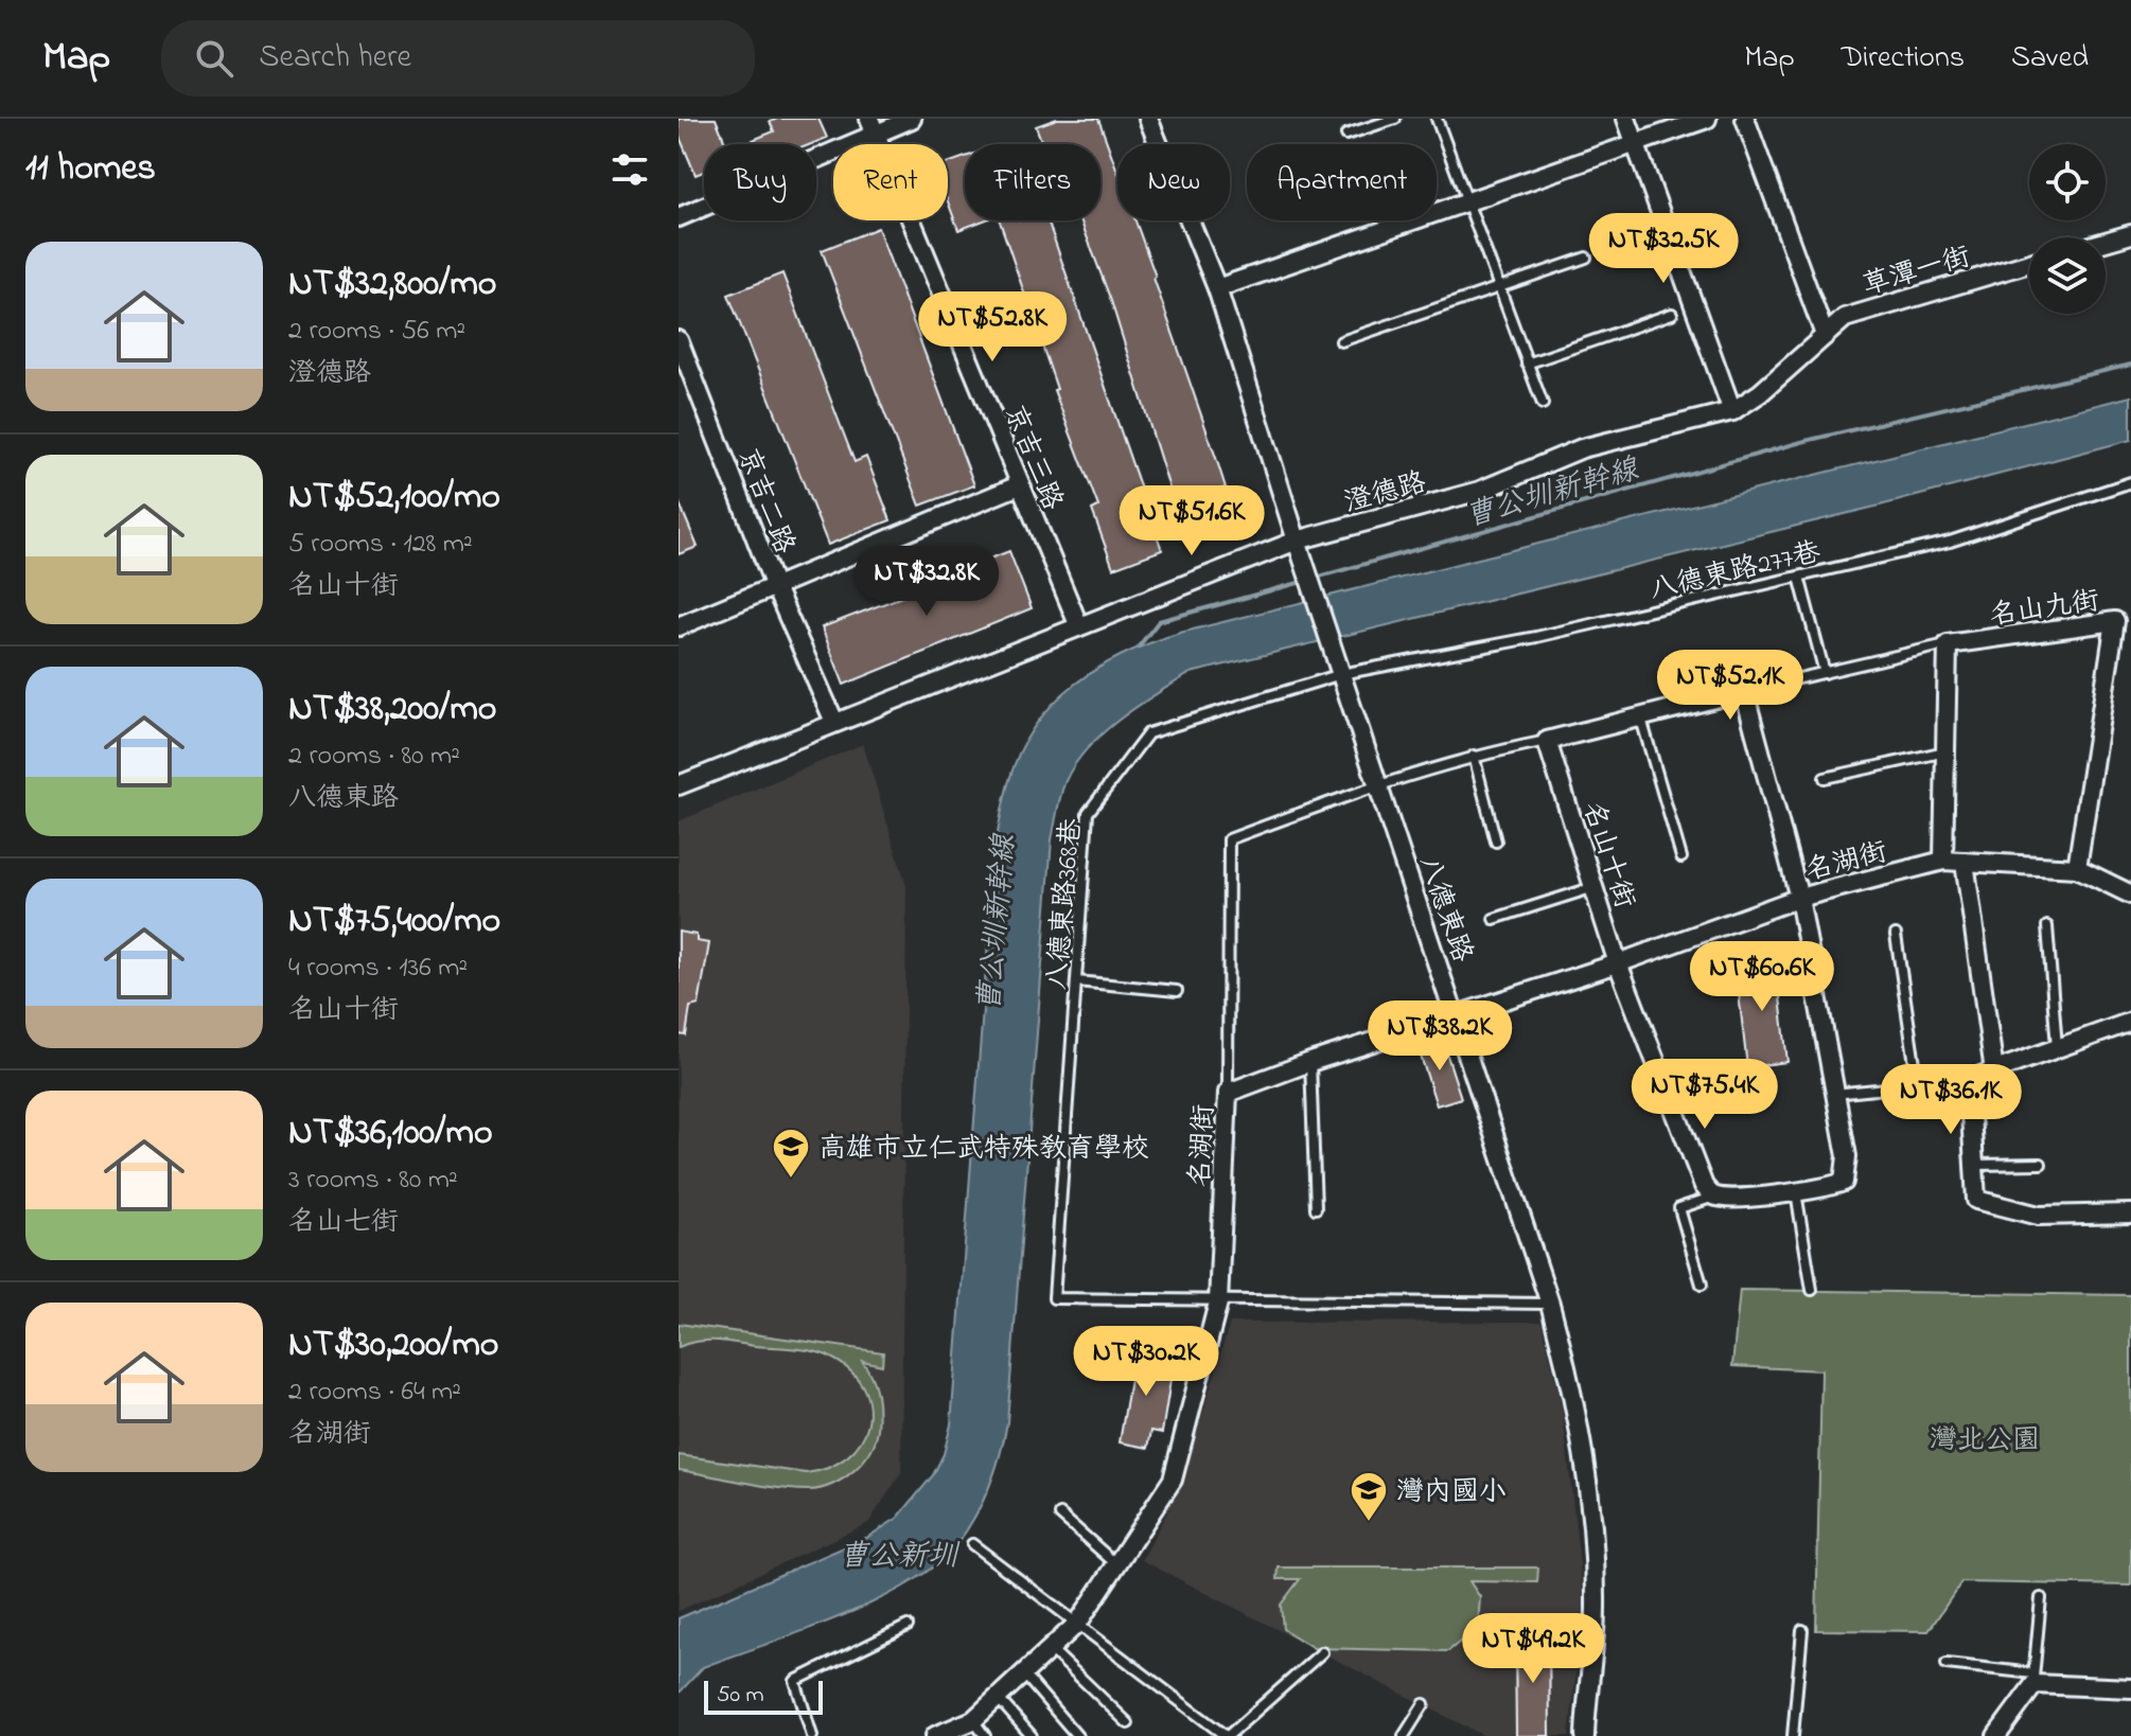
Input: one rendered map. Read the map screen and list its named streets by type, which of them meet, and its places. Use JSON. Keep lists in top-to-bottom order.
{
  "streets": {
    "street": [
      "草潭一街",
      "京吉三路",
      "澄德路",
      "京吉二路",
      "名山九街",
      "名山十街",
      "名湖街",
      "八德東路"
    ],
    "lane": ["八德東路277巷", "八德東路368巷"]
  },
  "crossings": [
    ["草潭一街", "澄德路"],
    ["京吉三路", "澄德路"],
    ["澄德路", "京吉二路"],
    ["澄德路", "八德東路"],
    ["八德東路277巷", "八德東路368巷"],
    ["八德東路277巷", "八德東路"],
    ["名山九街", "名湖街"],
    ["名山十街", "名湖街"],
    ["名湖街", "八德東路368巷"],
    ["名湖街", "八德東路"],
    ["八德東路368巷", "八德東路"]
  ],
  "water": ["曹公圳新幹線", "曹公新圳"],
  "parks": ["灣北公園"],
  "places": {
    "school or university": ["高雄市立仁武特殊教育學校", "灣內國小"]
  },
  "scale_bar": "50 m",
  "page": {
    "header": "Map",
    "search": "Search here",
    "nav": ["Map", "Directions", "Saved"],
    "heading": "11 homes",
    "chip": [
      "Buy",
      "Rent",
      "Filters",
      "New",
      "Apartment"
    ],
    "price": [
      "NT$32.5K",
      "NT$52.8K",
      "NT$51.6K",
      "NT$32.8K",
      "NT$52.1K",
      "NT$60.6K",
      "NT$38.2K",
      "NT$75.4K",
      "NT$36.1K",
      "NT$30.2K",
      "NT$49.2K"
    ],
    "list": [
      {
        "name": "NT$32,800/mo",
        "note": "2 rooms · 56 m² · 澄德路"
      },
      {
        "name": "NT$52,100/mo",
        "note": "5 rooms · 128 m² · 名山十街"
      },
      {
        "name": "NT$38,200/mo",
        "note": "2 rooms · 80 m² · 八德東路"
      },
      {
        "name": "NT$75,400/mo",
        "note": "4 rooms · 136 m² · 名山十街"
      },
      {
        "name": "NT$36,100/mo",
        "note": "3 rooms · 80 m² · 名山七街"
      },
      {
        "name": "NT$30,200/mo",
        "note": "2 rooms · 64 m² · 名湖街"
      }
    ],
    "scale": "50 m"
  }
}
